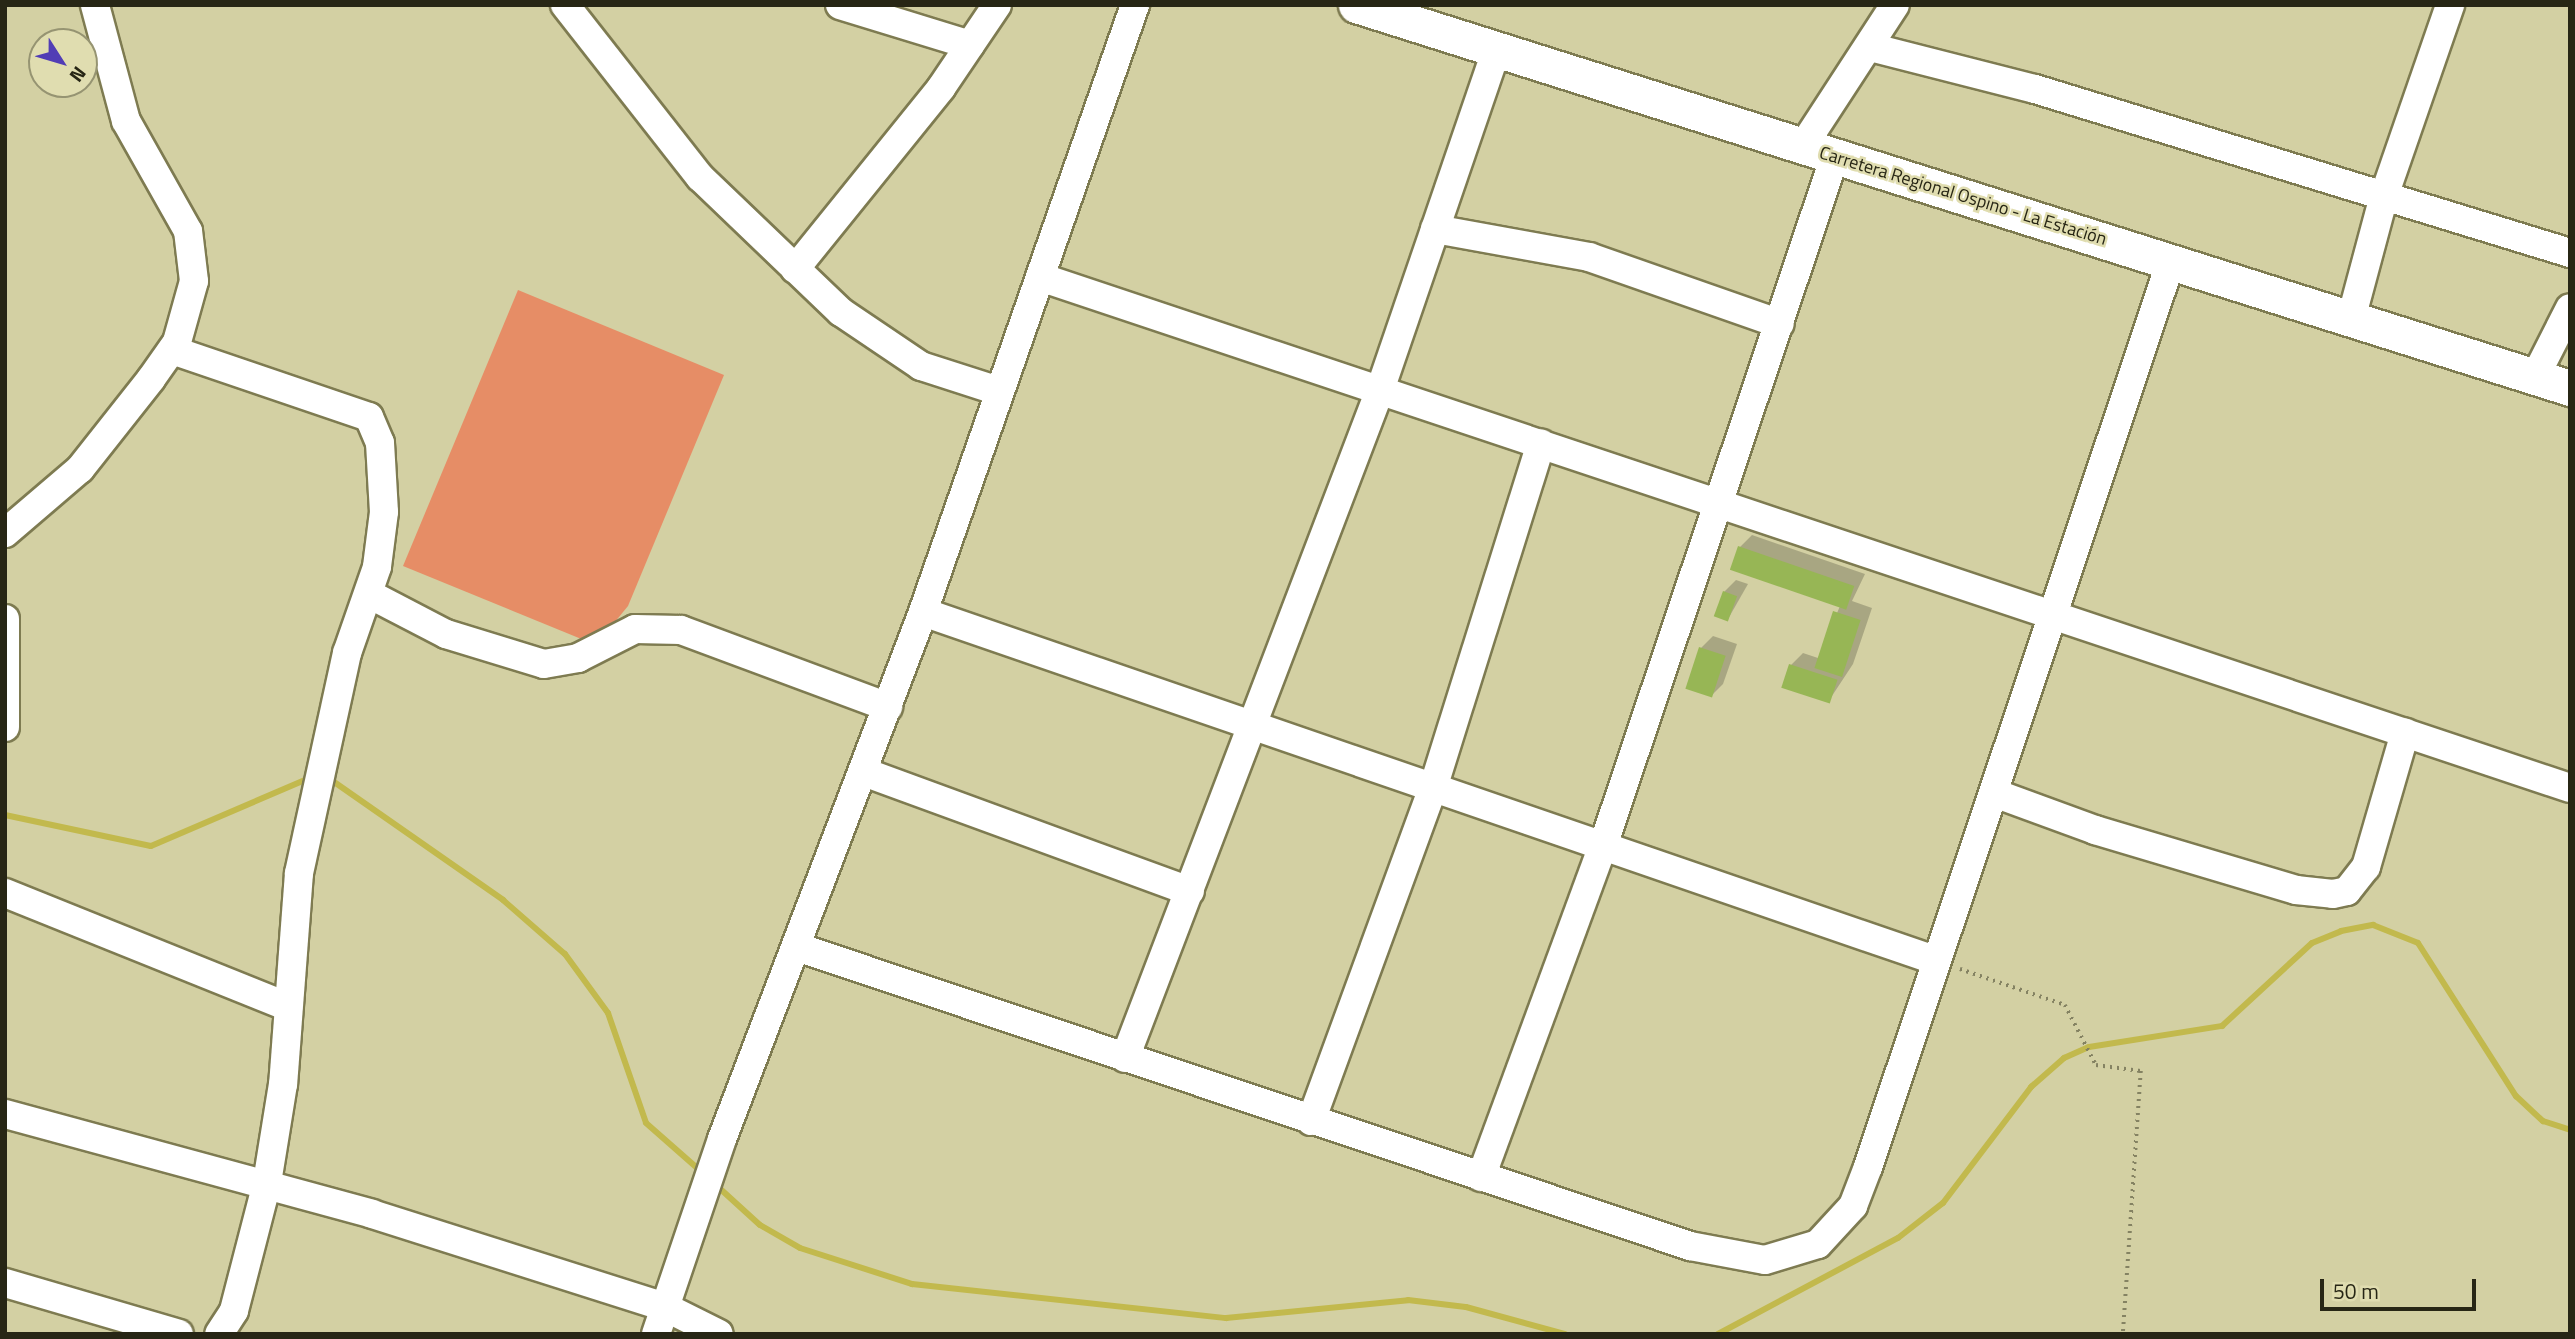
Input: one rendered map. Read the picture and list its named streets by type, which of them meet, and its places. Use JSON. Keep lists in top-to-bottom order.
{
  "streets": {
    "main road": ["Carretera Regional Ospino - La Estación"]
  },
  "scale_bar": "50 m",
  "north": "bottom right"
}
